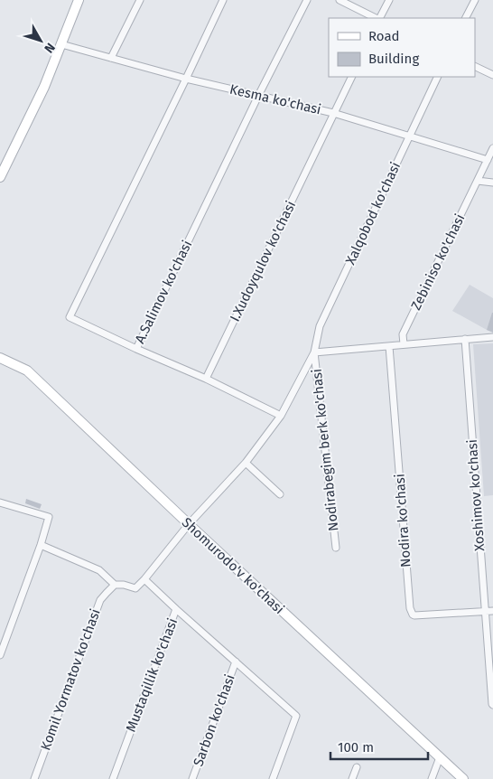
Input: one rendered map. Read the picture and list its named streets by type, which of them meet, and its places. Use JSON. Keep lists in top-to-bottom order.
{
  "streets": {
    "street": [
      "Kesma ko'chasi",
      "Xalqobod ko'chasi",
      "I.Xudoyqulov ko'chasi",
      "Zebiniso ko'chasi",
      "A.Salimov ko'chasi",
      "Nodirabegim berk ko'chasi",
      "Xoshimov ko'chasi",
      "Nodira ko'chasi",
      "Shomurodo'v ko'chasi",
      "Mustaqillik ko'chasi",
      "Komil Yormatov ko'chasi",
      "Sarbon ko'chasi"
    ]
  },
  "crossings": [
    ["Kesma ko'chasi", "Xalqobod ko'chasi"],
    ["Kesma ko'chasi", "I.Xudoyqulov ko'chasi"],
    ["Kesma ko'chasi", "Zebiniso ko'chasi"],
    ["Kesma ko'chasi", "A.Salimov ko'chasi"],
    ["Xalqobod ko'chasi", "Nodirabegim berk ko'chasi"],
    ["Xoshimov ko'chasi", "Nodira ko'chasi"],
    ["Mustaqillik ko'chasi", "Sarbon ko'chasi"]
  ],
  "legend": ["Road", "Building"],
  "scale_bar": "100 m",
  "north": "bottom right"
}
